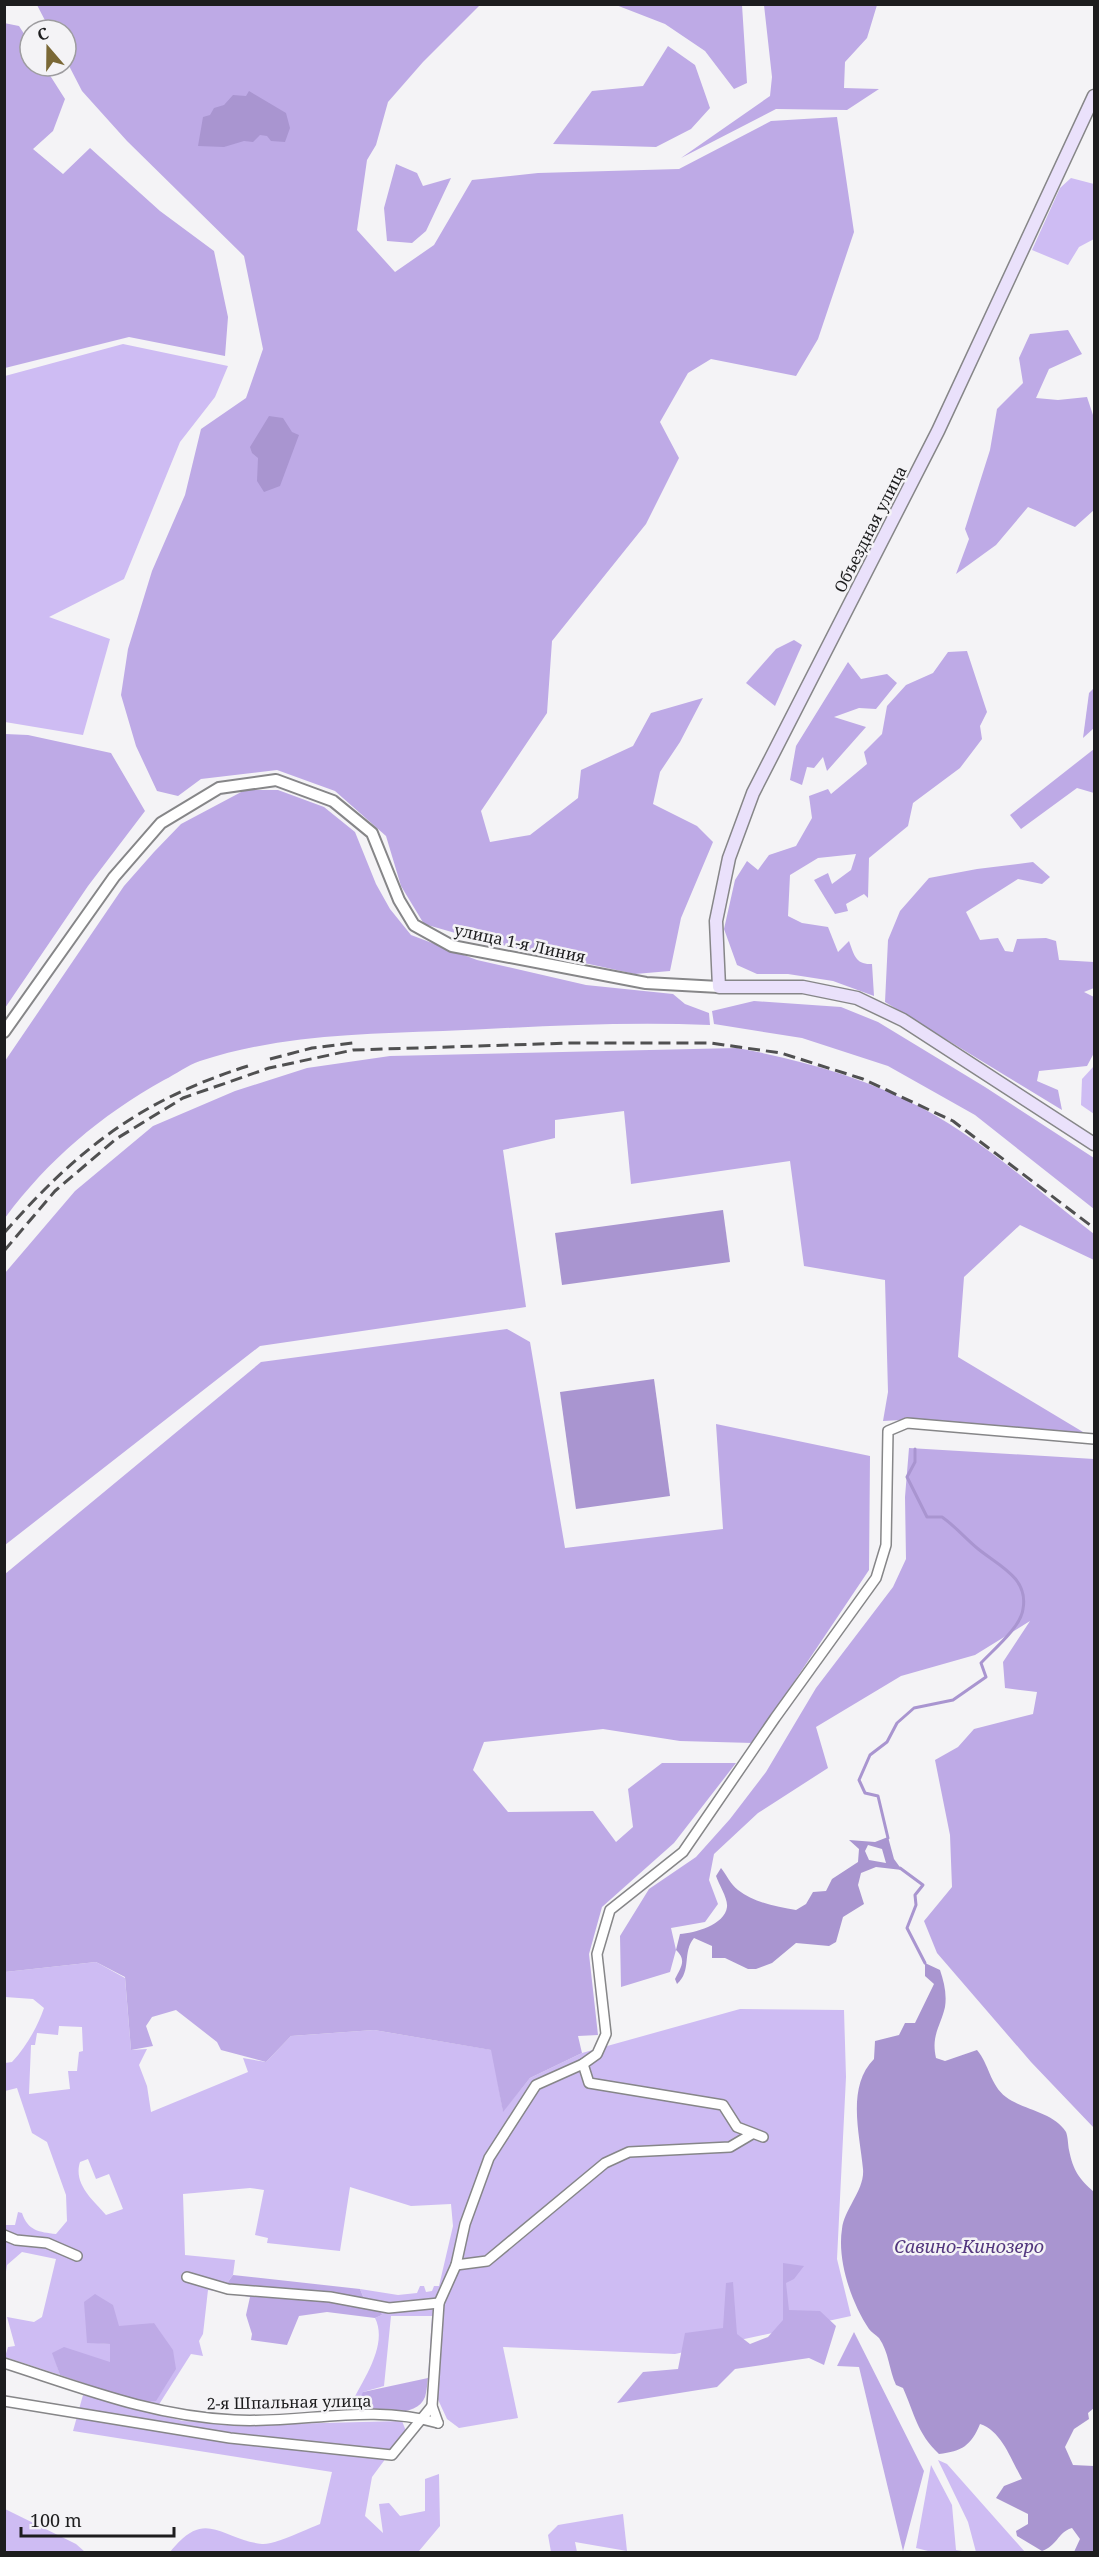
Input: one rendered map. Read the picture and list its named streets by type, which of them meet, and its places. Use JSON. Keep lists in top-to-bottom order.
{
  "streets": {
    "main road": ["Объездная улица"],
    "street": ["улица 1-я Линия", "2-я Шпальная улица"]
  },
  "crossings": [
    ["Объездная улица", "улица 1-я Линия"]
  ],
  "water": ["Савино-Кинозеро"],
  "scale_bar": "100 m",
  "north": "top"
}
